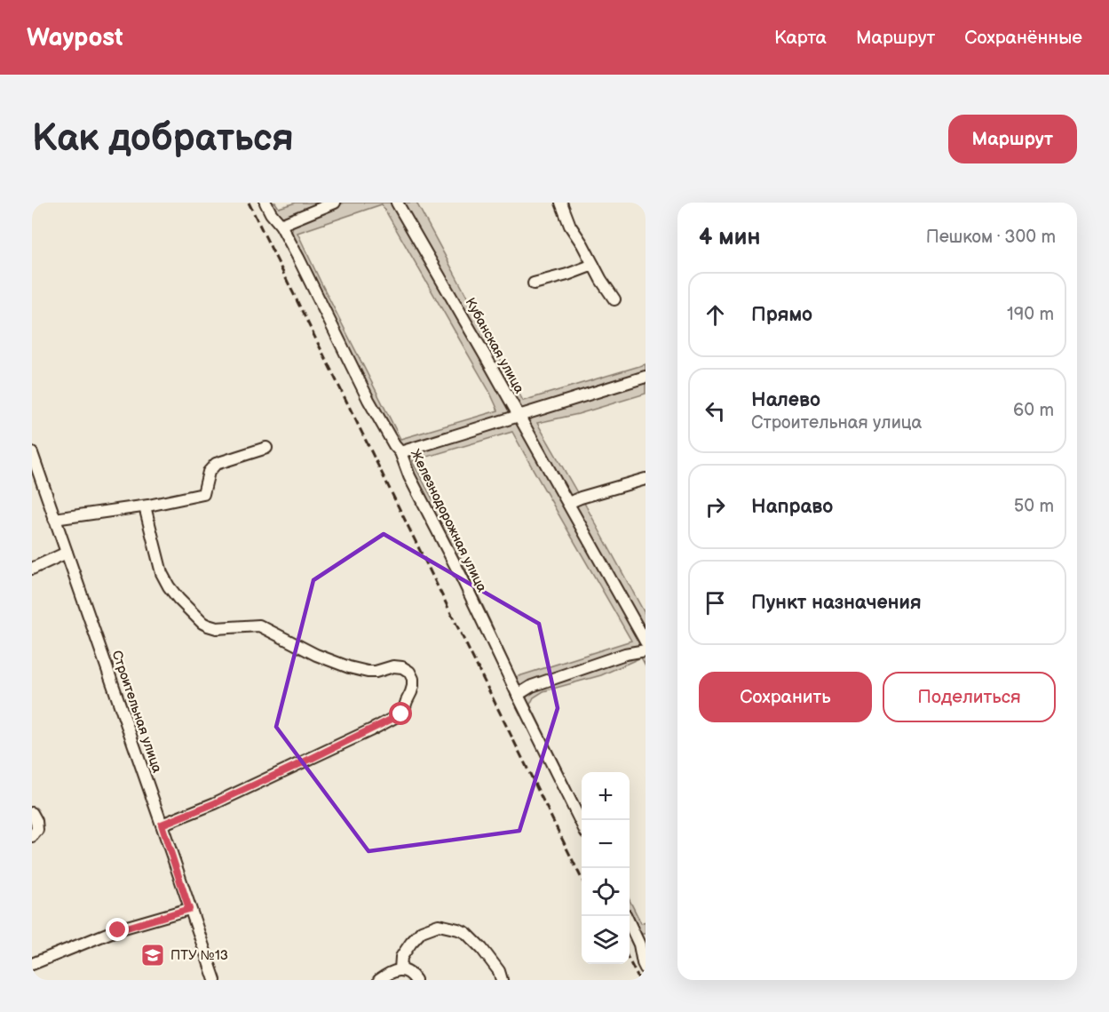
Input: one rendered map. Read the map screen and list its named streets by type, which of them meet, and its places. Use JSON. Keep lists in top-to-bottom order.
{
  "streets": {
    "street": ["Кубанская улица", "Железнодорожная улица", "Строительная улица"]
  },
  "places": {
    "school or university": ["ПТУ №13"]
  },
  "page": {
    "header": "Waypost",
    "nav": ["Карта", "Маршрут", "Сохранённые"],
    "buttons": [
      "Маршрут",
      ["Сохранить", "Поделиться"]
    ],
    "title": "Как добраться",
    "heading": ["4 мин", "Пешком · 300 m"],
    "list": [
      ["Прямо", "190 m"],
      ["Налево", "Строительная улица", "60 m"],
      ["Направо", "50 m"],
      "Пункт назначения"
    ],
    "map_buttons": ["+", "−"]
  }
}
